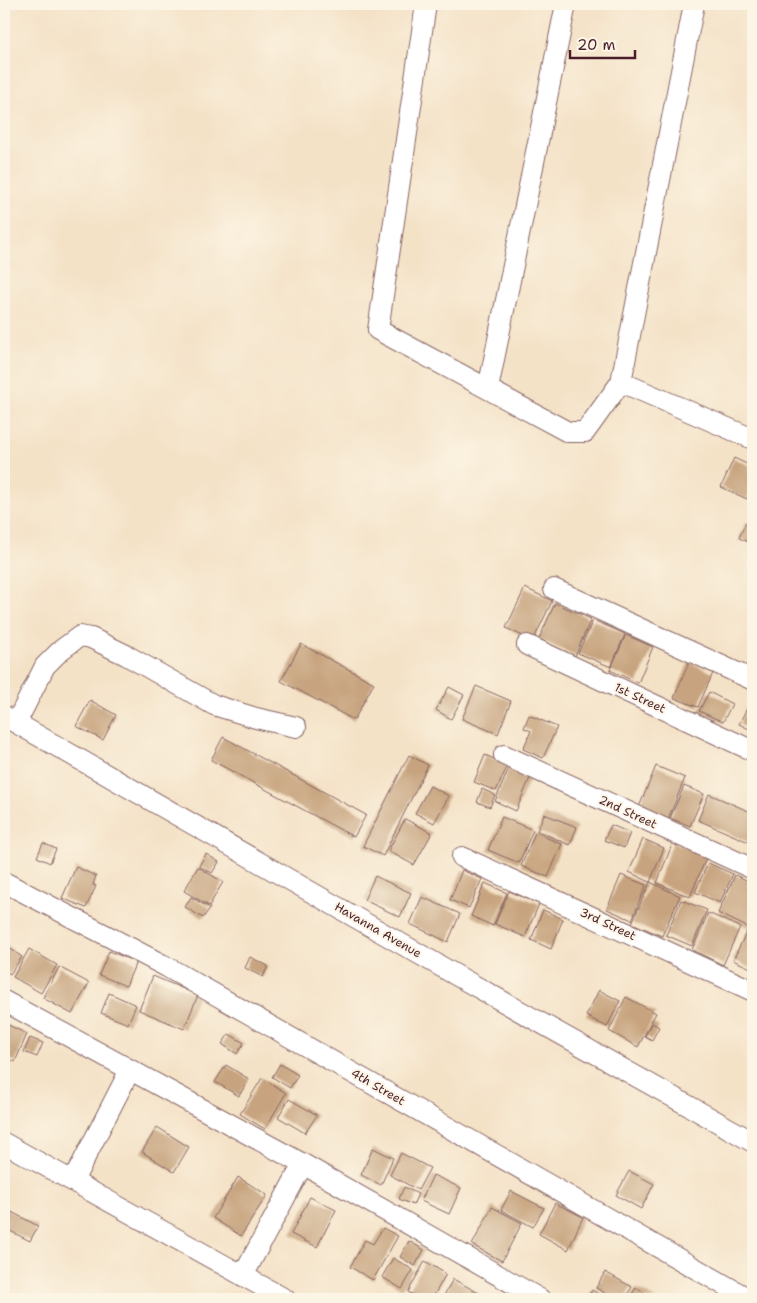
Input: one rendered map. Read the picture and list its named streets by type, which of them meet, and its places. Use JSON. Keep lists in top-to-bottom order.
{
  "streets": {
    "street": [
      "1st Street",
      "2nd Street",
      "3rd Street",
      "Havanna Avenue",
      "4th Street"
    ]
  },
  "scale_bar": "20 m"
}
